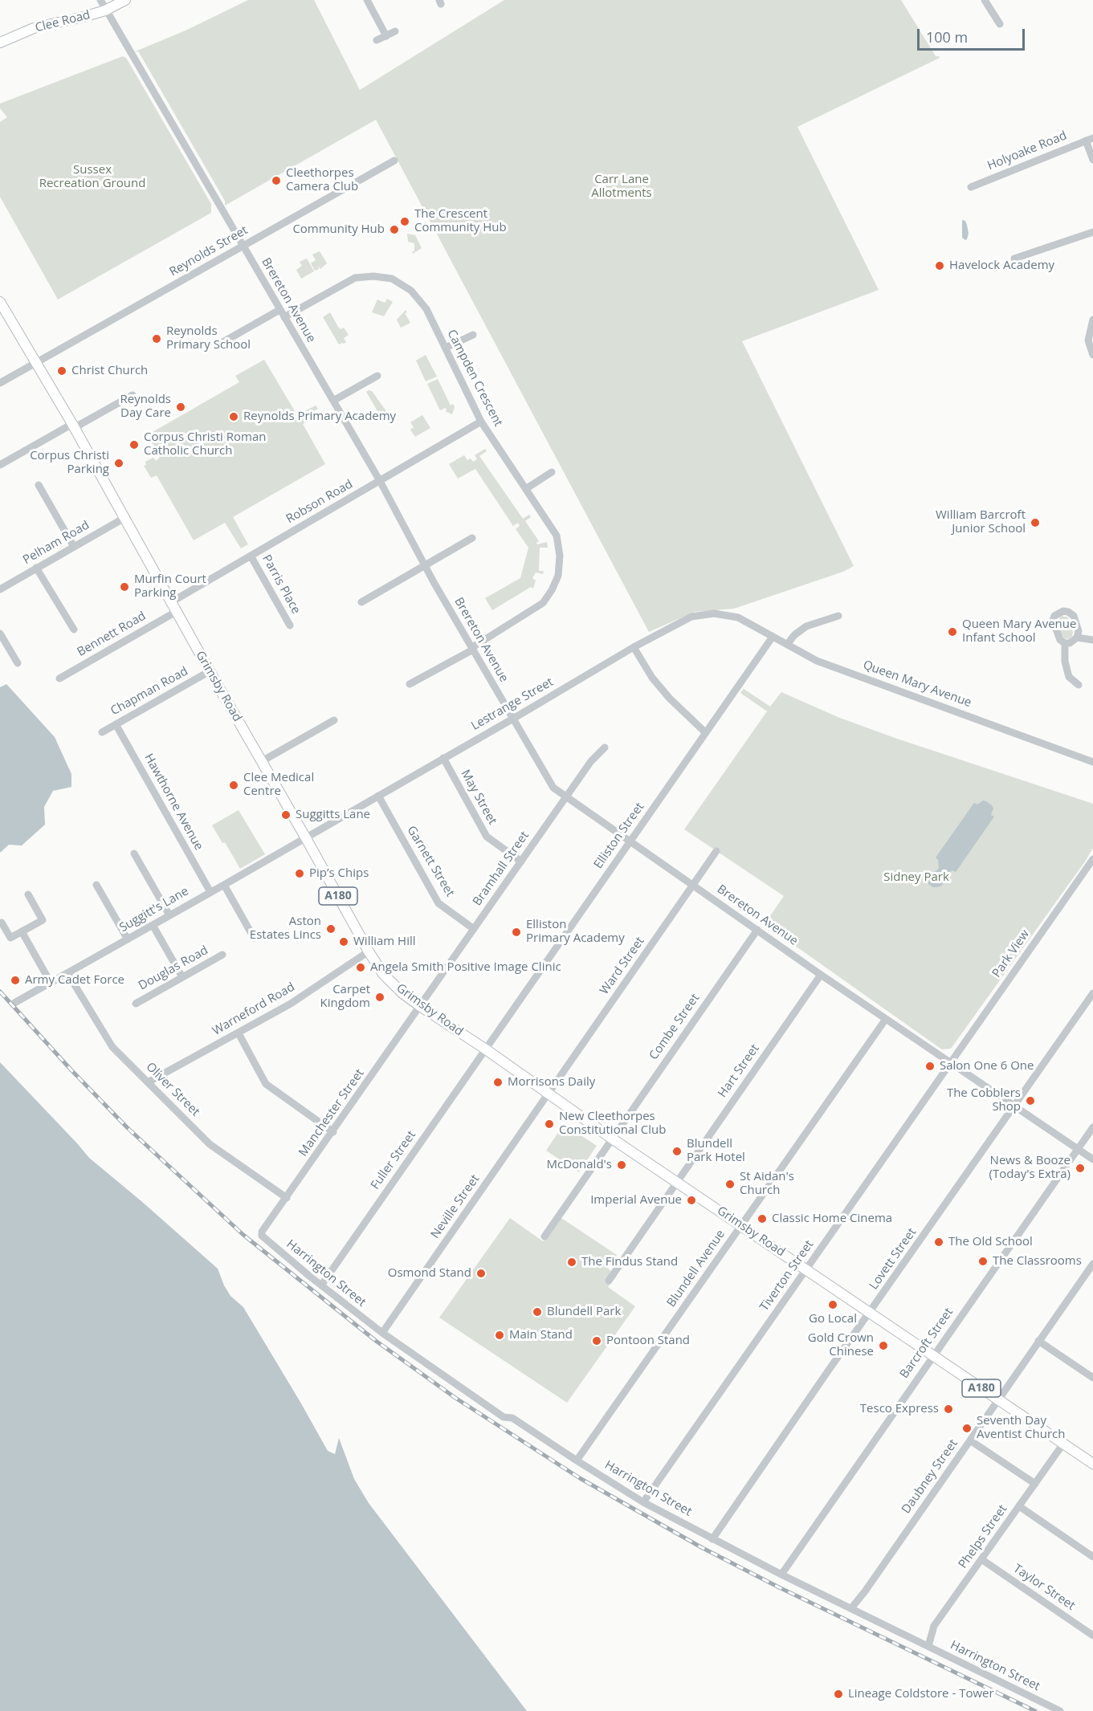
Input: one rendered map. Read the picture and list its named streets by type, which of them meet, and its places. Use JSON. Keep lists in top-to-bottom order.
{
  "streets": {
    "main road": ["Clee Road", "Grimsby Road", "A180"],
    "street": [
      "Holyoake Road",
      "Reynolds Street",
      "Brereton Avenue",
      "Campden Crescent",
      "Robson Road",
      "Pelham Road",
      "Parris Place",
      "Bennett Road",
      "Queen Mary Avenue",
      "Chapman Road",
      "Lestrange Street",
      "May Street",
      "Hawthorne Avenue",
      "Elliston Street",
      "Garnett Street",
      "Bramhall Street",
      "Suggitt's Lane",
      "Park View",
      "Ward Street",
      "Douglas Road",
      "Warneford Road",
      "Combe Street",
      "Hart Street",
      "Oliver Street",
      "Manchester Street",
      "Fuller Street",
      "Neville Street",
      "Lovett Street",
      "Blundell Avenue",
      "Harrington Street",
      "Tiverton Street",
      "Barcroft Street",
      "Daubney Street",
      "Phelps Street",
      "Taylor Street"
    ]
  },
  "crossings": [
    ["Clee Road", "Brereton Avenue"],
    ["Reynolds Street", "Brereton Avenue"],
    ["Reynolds Street", "Grimsby Road"],
    ["Brereton Avenue", "Campden Crescent"],
    ["Brereton Avenue", "Robson Road"],
    ["Brereton Avenue", "Lestrange Street"],
    ["Brereton Avenue", "Elliston Street"],
    ["Brereton Avenue", "Bramhall Street"],
    ["Brereton Avenue", "Park View"],
    ["Brereton Avenue", "Ward Street"],
    ["Brereton Avenue", "Combe Street"],
    ["Brereton Avenue", "Hart Street"],
    ["Brereton Avenue", "Lovett Street"],
    ["Brereton Avenue", "Blundell Avenue"],
    ["Brereton Avenue", "Tiverton Street"],
    ["Brereton Avenue", "Barcroft Street"],
    ["Campden Crescent", "Robson Road"],
    ["Robson Road", "Parris Place"],
    ["Robson Road", "Grimsby Road"],
    ["Pelham Road", "Grimsby Road"],
    ["Bennett Road", "Grimsby Road"],
    ["Queen Mary Avenue", "Lestrange Street"],
    ["Queen Mary Avenue", "Elliston Street"],
    ["Grimsby Road", "Chapman Road"],
    ["Grimsby Road", "Lestrange Street"],
    ["Grimsby Road", "Elliston Street"],
    ["Grimsby Road", "Bramhall Street"],
    ["Grimsby Road", "Suggitt's Lane"],
    ["Grimsby Road", "Ward Street"],
    ["Grimsby Road", "Warneford Road"],
    ["Grimsby Road", "Combe Street"],
    ["Grimsby Road", "Hart Street"],
    ["Grimsby Road", "Manchester Street"],
    ["Grimsby Road", "Fuller Street"],
    ["Grimsby Road", "Neville Street"],
    ["Grimsby Road", "Lovett Street"],
    ["Grimsby Road", "Blundell Avenue"],
    ["Grimsby Road", "Tiverton Street"],
    ["Grimsby Road", "Barcroft Street"],
    ["Grimsby Road", "Daubney Street"],
    ["Grimsby Road", "Phelps Street"],
    ["Chapman Road", "Hawthorne Avenue"],
    ["Lestrange Street", "May Street"],
    ["Lestrange Street", "Garnett Street"],
    ["Lestrange Street", "Suggitt's Lane"],
    ["May Street", "Bramhall Street"],
    ["Hawthorne Avenue", "Suggitt's Lane"],
    ["Elliston Street", "Fuller Street"],
    ["Garnett Street", "Bramhall Street"],
    ["Bramhall Street", "Manchester Street"],
    ["Suggitt's Lane", "Oliver Street"],
    ["Park View", "Tiverton Street"],
    ["Ward Street", "Neville Street"],
    ["Warneford Road", "Oliver Street"],
    ["Oliver Street", "Manchester Street"],
    ["Manchester Street", "Harrington Street"],
    ["Fuller Street", "Harrington Street"],
    ["Neville Street", "Harrington Street"],
    ["Lovett Street", "Harrington Street"],
    ["Blundell Avenue", "Harrington Street"],
    ["Harrington Street", "Tiverton Street"],
    ["Harrington Street", "Barcroft Street"],
    ["Harrington Street", "Daubney Street"],
    ["Harrington Street", "Phelps Street"],
    ["Phelps Street", "Taylor Street"]
  ],
  "parks": ["Sussex Recreation Ground", "Carr Lane Allotments", "Sidney Park"],
  "places": [
    "Cleethorpes Camera Club",
    "The Crescent Community Hub",
    "Community Hub",
    "Havelock Academy",
    "Reynolds Primary School",
    "Christ Church",
    "Reynolds Day Care",
    "Reynolds Primary Academy",
    "Corpus Christi Roman Catholic Church",
    "Corpus Christi Parking",
    "William Barcroft Junior School",
    "Murfin Court Parking",
    "Queen Mary Avenue Infant School",
    "Clee Medical Centre",
    "Suggitts Lane",
    "Pip’s Chips",
    "Aston Estates Lincs",
    "Elliston Primary Academy",
    "William Hill",
    "Angela Smith Positive Image Clinic",
    "Army Cadet Force",
    "Carpet Kingdom",
    "Salon One 6 One",
    "Morrisons Daily",
    "The Cobblers Shop",
    "New Cleethorpes Constitutional Club",
    "Blundell Park Hotel",
    "McDonald's",
    "News & Booze (Today's Extra)",
    "St Aidan's Church",
    "Imperial Avenue",
    "Classic Home Cinema",
    "The Old School",
    "The Classrooms",
    "The Findus Stand",
    "Osmond Stand",
    "Go Local",
    "Blundell Park",
    "Main Stand",
    "Pontoon Stand",
    "Gold Crown Chinese",
    "Tesco Express",
    "Seventh Day Aventist Church",
    "Lineage Coldstore - Tower"
  ],
  "scale_bar": "100 m"
}
